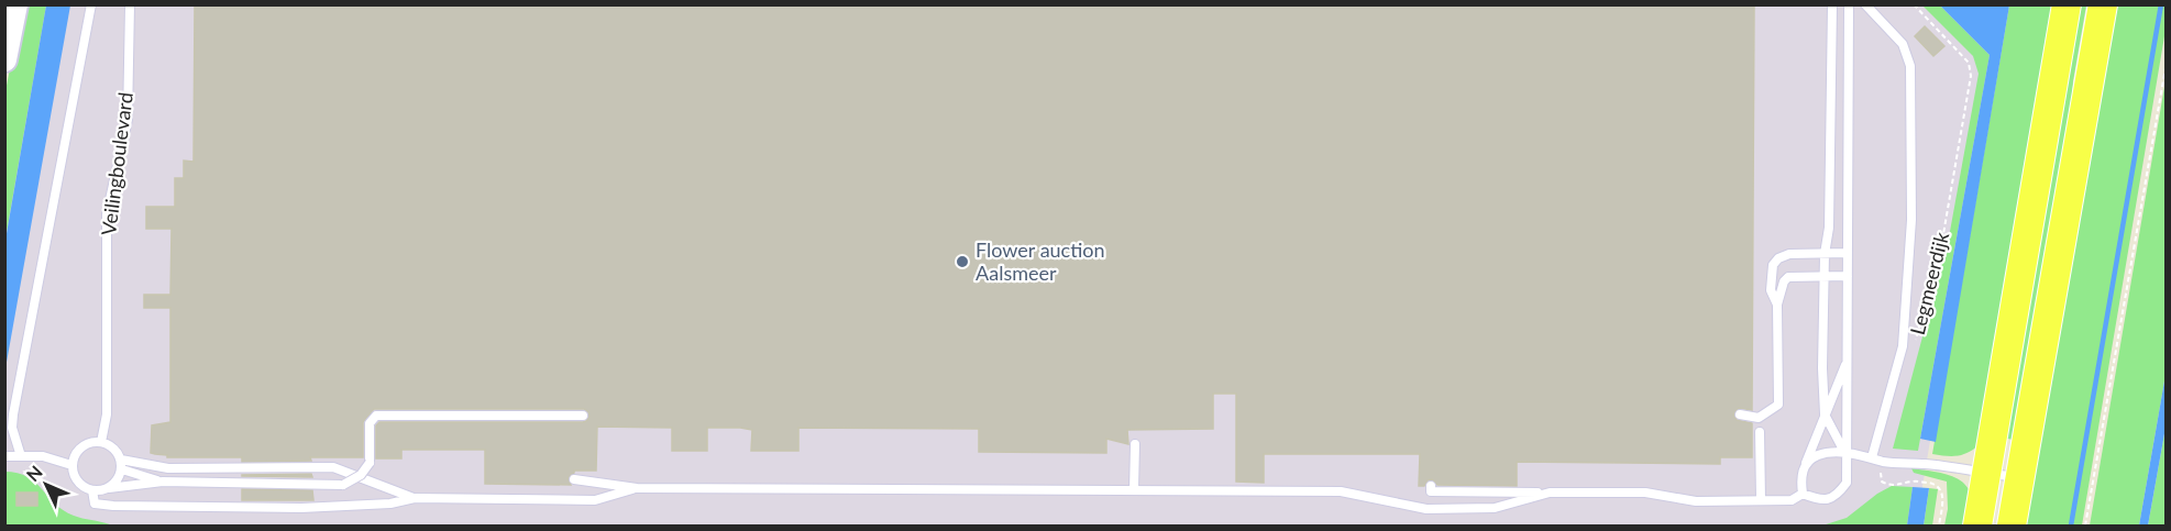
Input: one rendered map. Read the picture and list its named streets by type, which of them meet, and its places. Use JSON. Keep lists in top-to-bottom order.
{
  "streets": {
    "lane": ["Veilingboulevard"],
    "path": ["Legmeerdijk"]
  },
  "places": ["Flower auction Aalsmeer"],
  "north": "top left"
}
